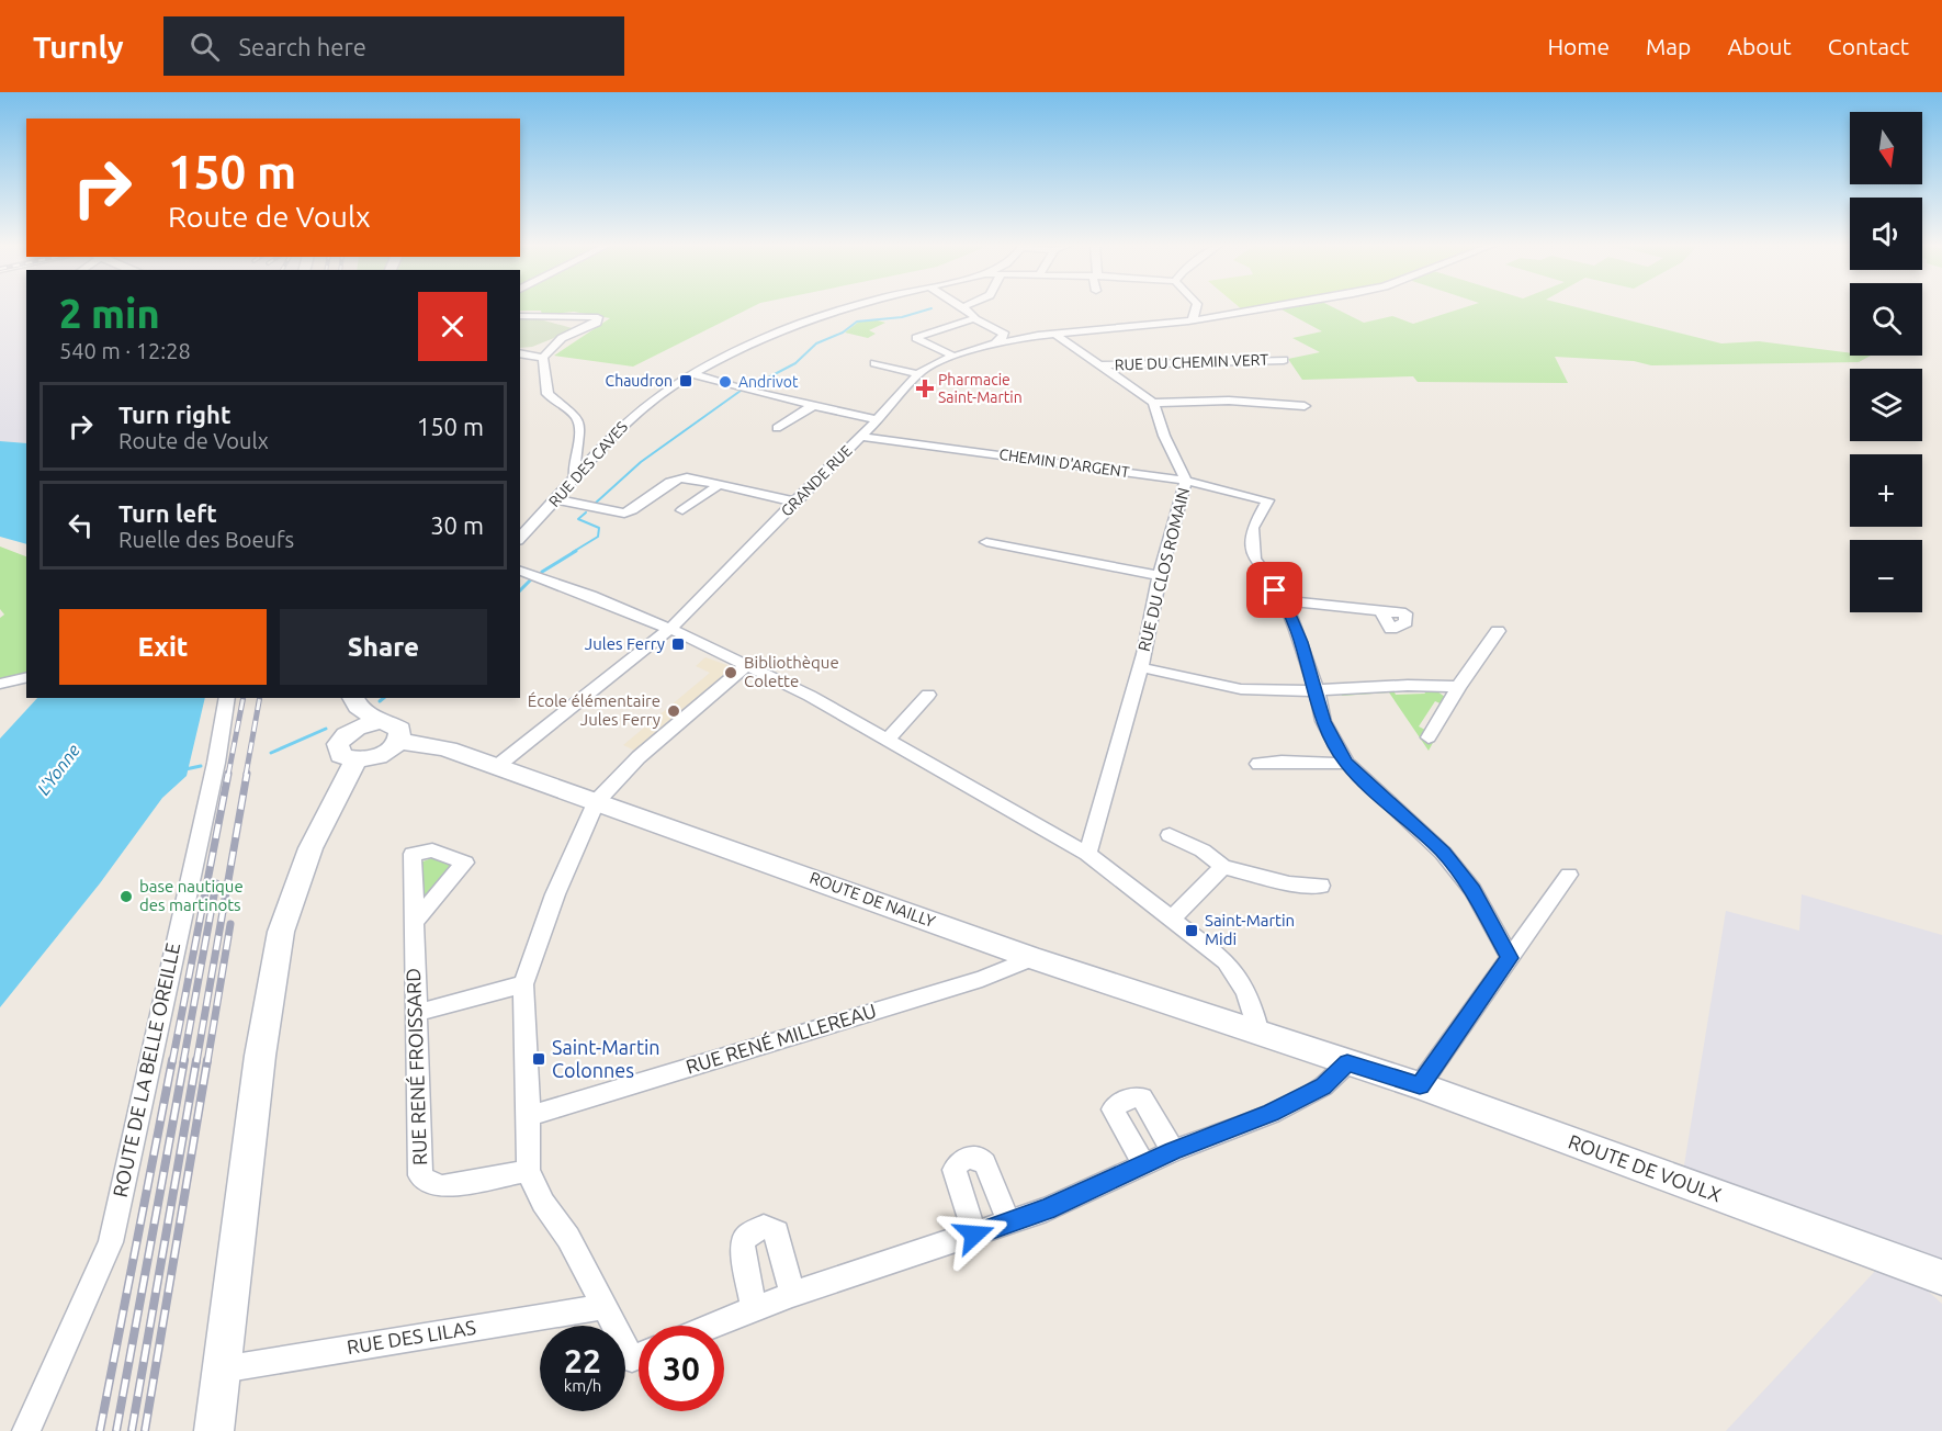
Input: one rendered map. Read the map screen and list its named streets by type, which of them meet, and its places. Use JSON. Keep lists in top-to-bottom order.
{
  "streets": {
    "main road": ["ROUTE DE NAILLY", "ROUTE DE VOULX"],
    "street": [
      "RUE DU CHEMIN VERT",
      "CHEMIN D'ARGENT",
      "RUE DES CAVES",
      "GRANDE RUE",
      "RUE DU CLOS ROMAIN",
      "RUE RENÉ MILLEREAU",
      "RUE RENÉ FROISSARD",
      "ROUTE DE LA BELLE OREILLE",
      "RUE DES LILAS"
    ]
  },
  "crossings": [
    ["CHEMIN D'ARGENT", "GRANDE RUE"],
    ["CHEMIN D'ARGENT", "RUE DU CLOS ROMAIN"],
    ["GRANDE RUE", "ROUTE DE NAILLY"],
    ["ROUTE DE NAILLY", "RUE RENÉ MILLEREAU"],
    ["ROUTE DE NAILLY", "ROUTE DE VOULX"]
  ],
  "water": ["L'Yonne"],
  "places": {
    "transit": [
      "Chaudron",
      "Jules Ferry",
      "Saint-Martin Midi",
      "Saint-Martin Colonnes"
    ],
    "other": [
      "Andrivot",
      "Bibliothèque Colette",
      "École élémentaire Jules Ferry",
      "base nautique des martinots"
    ],
    "health": ["Pharmacie Saint-Martin"]
  },
  "north": "bottom",
  "page": {
    "header": "Turnly",
    "search": "Search here",
    "nav": [
      "Home",
      "Map",
      "About",
      "Contact"
    ],
    "map_buttons": ["+", "−"],
    "turn": ["150 m", "Route de Voulx"],
    "heading": ["2 min", "540 m · 12:28"],
    "list": [
      {
        "name": "Turn right",
        "note": "Route de Voulx",
        "value": "150 m"
      },
      {
        "name": "Turn left",
        "note": "Ruelle des Boeufs",
        "value": "30 m"
      }
    ],
    "buttons": ["Exit", "Share"],
    "speed": "22 km/h",
    "limit": "30"
  }
}
